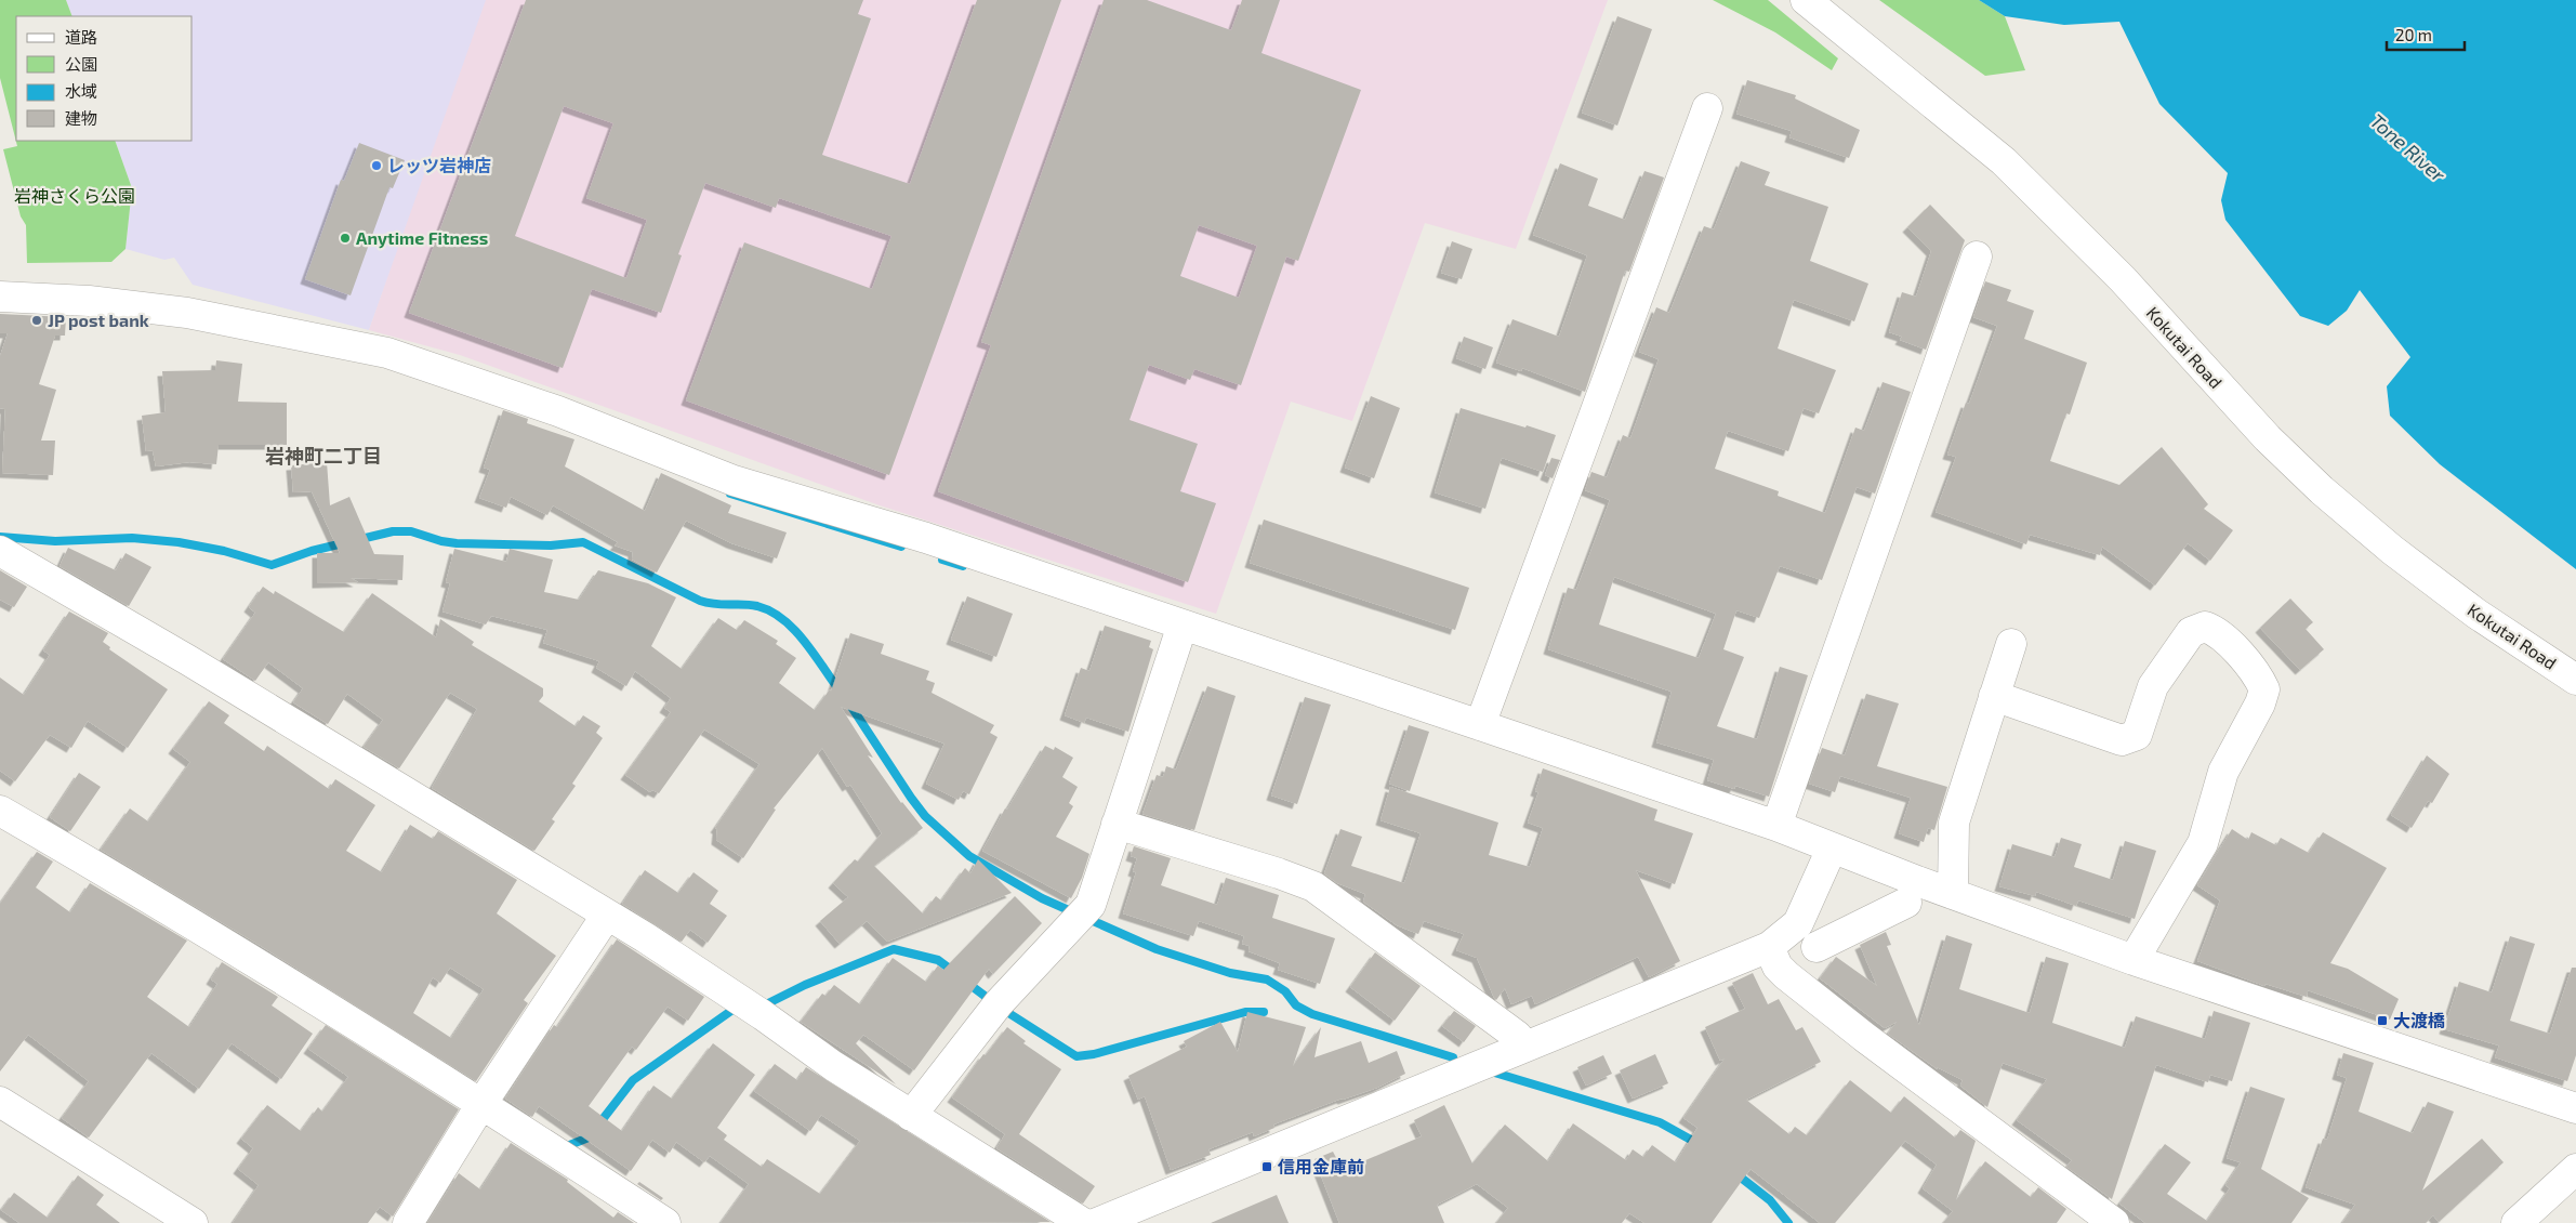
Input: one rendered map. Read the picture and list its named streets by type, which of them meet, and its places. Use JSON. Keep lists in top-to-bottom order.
{
  "streets": {
    "street": ["Kokutai Road"]
  },
  "districts": ["岩神町二丁目"],
  "water": ["Tone River"],
  "parks": ["岩神さくら公園"],
  "places": {
    "other": ["レッツ岩神店", "Anytime Fitness", "JP post bank"],
    "transit": ["大渡橋", "信用金庫前"]
  },
  "legend": [
    "道路",
    "公園",
    "水域",
    "建物"
  ],
  "scale_bar": "20 m"
}
